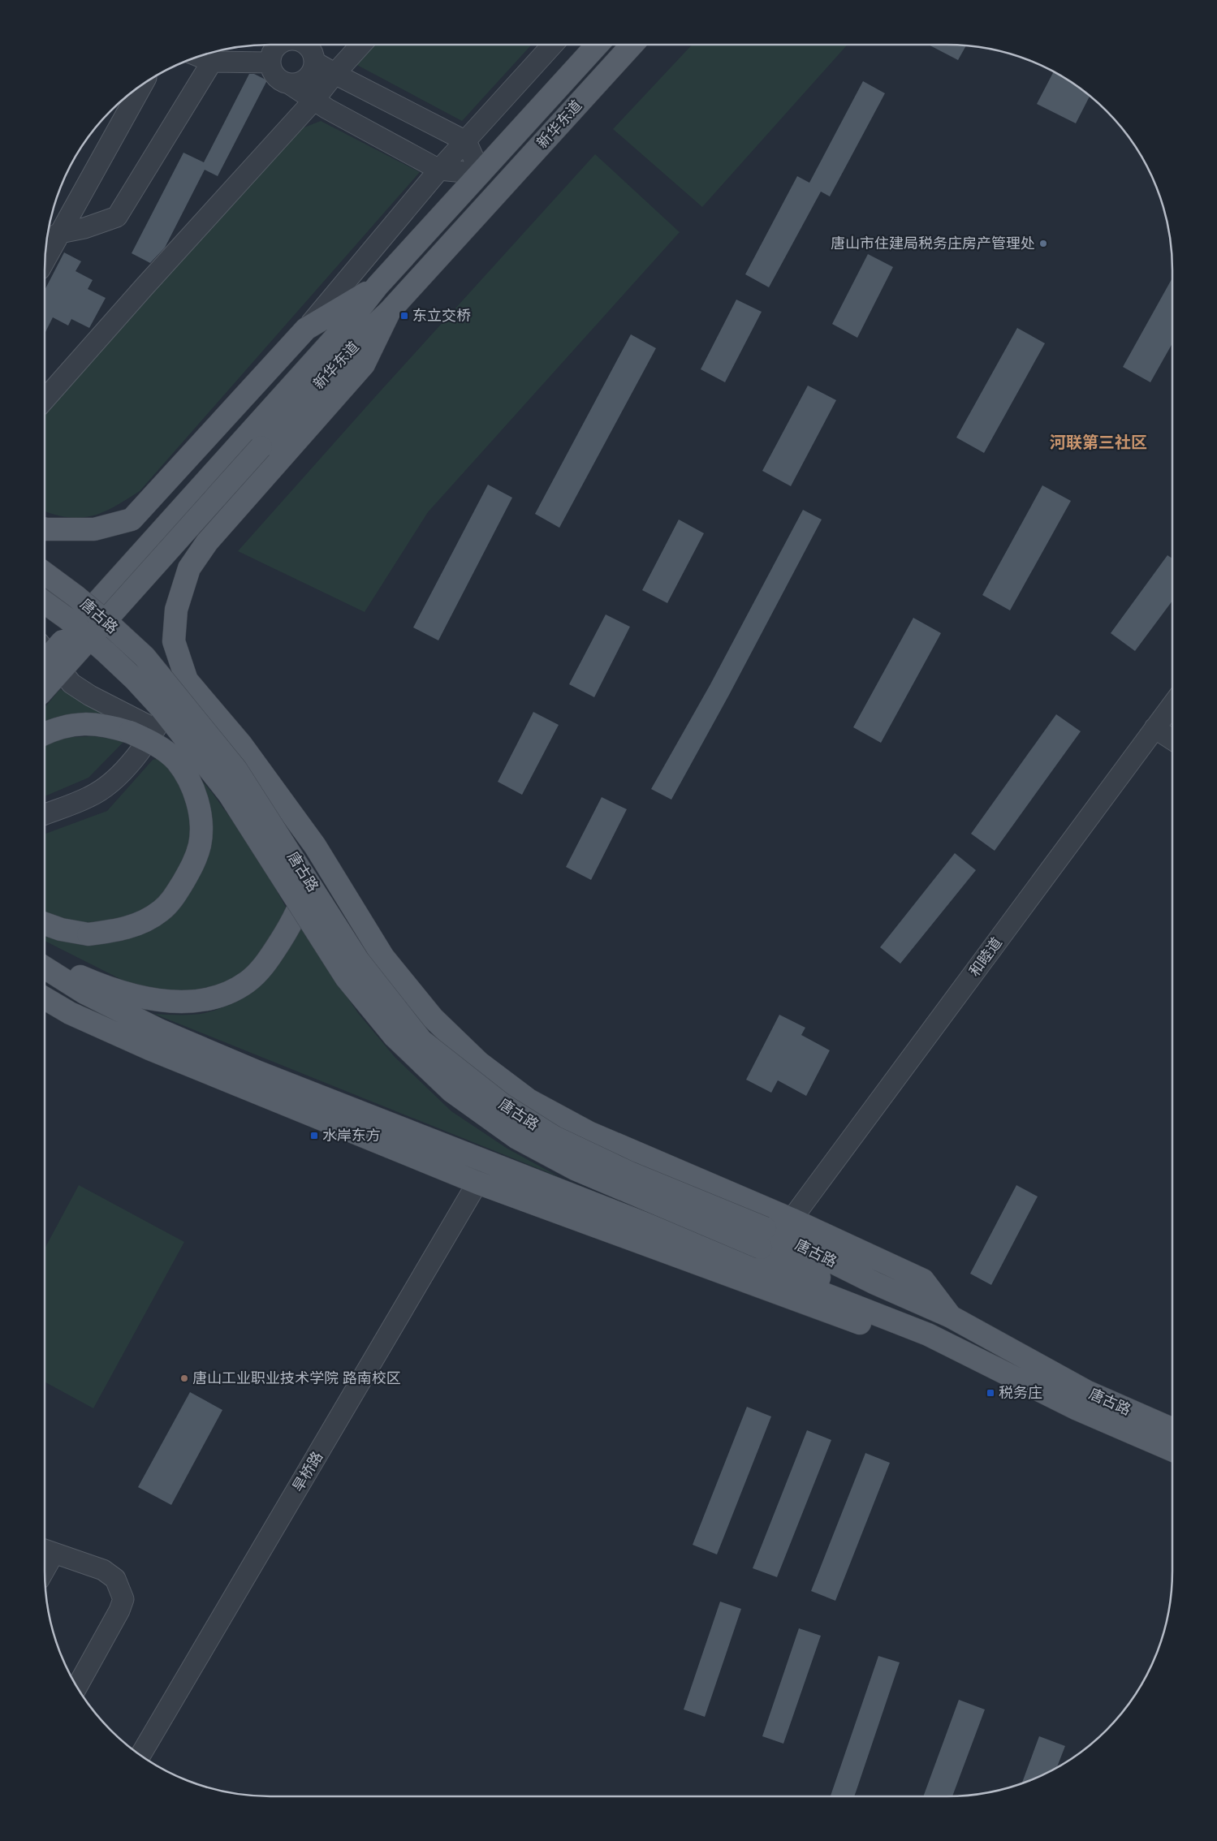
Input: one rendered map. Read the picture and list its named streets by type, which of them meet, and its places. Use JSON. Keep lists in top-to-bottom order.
{
  "streets": {
    "main road": ["新华东道", "唐古路"],
    "street": ["和睦道", "旱桥路"]
  },
  "districts": ["河联第三社区"],
  "places": {
    "other": ["唐山市住建局税务庄房产管理处", "唐山工业职业技术学院 路南校区"],
    "transit": ["东立交桥", "水岸东方", "税务庄"]
  }
}
